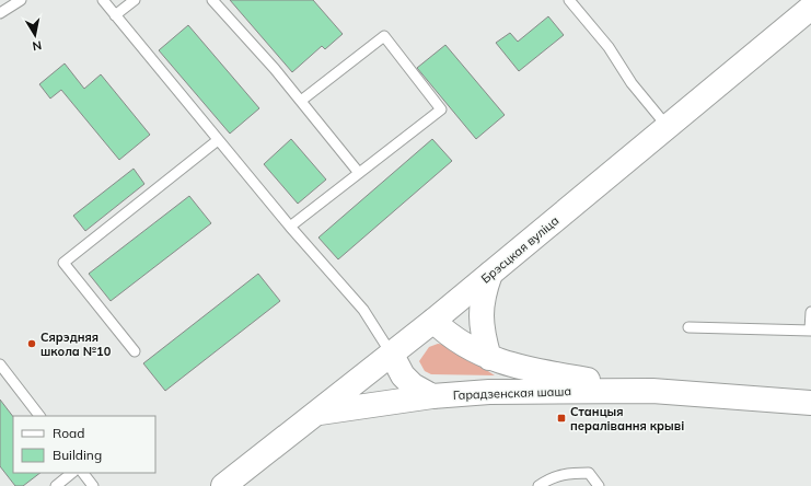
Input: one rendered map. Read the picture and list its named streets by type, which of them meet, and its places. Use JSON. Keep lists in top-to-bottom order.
{
  "streets": {
    "main road": ["Брэсцкая вуліца", "Гарадзенская шаша"]
  },
  "crossings": [
    ["Брэсцкая вуліца", "Гарадзенская шаша"]
  ],
  "places": {
    "other": ["Сярэдняя школа №10"],
    "transit": ["Станцыя пералівання крыві"]
  },
  "legend": ["Road", "Building"],
  "north": "bottom"
}
